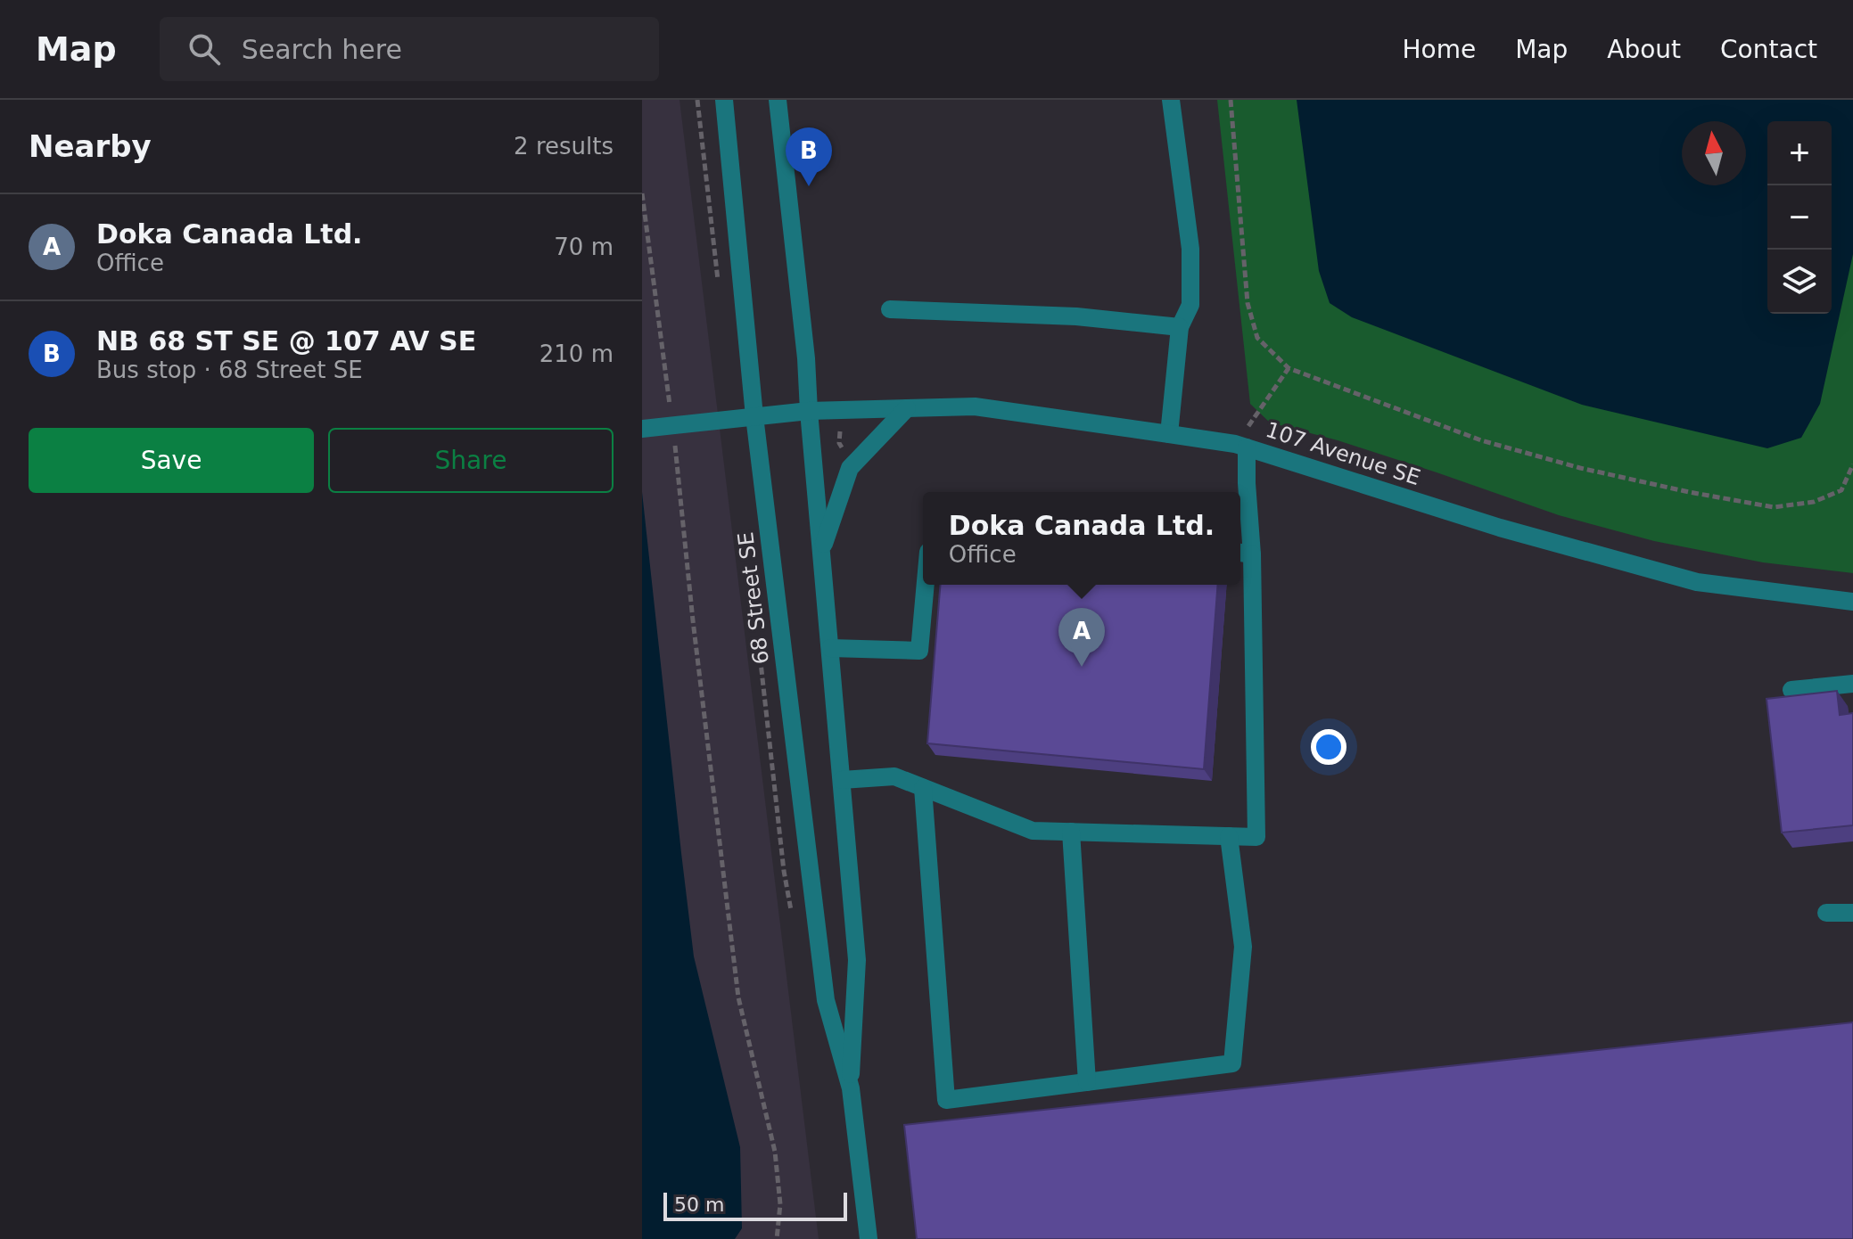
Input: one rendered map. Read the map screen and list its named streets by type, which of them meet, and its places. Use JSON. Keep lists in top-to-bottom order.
{
  "streets": {
    "street": ["107 Avenue SE", "68 Street SE"]
  },
  "crossings": [
    ["107 Avenue SE", "68 Street SE"]
  ],
  "scale_bar": "50 m",
  "north": "top",
  "page": {
    "header": "Map",
    "search": "Search here",
    "nav": [
      "Home",
      "Map",
      "About",
      "Contact"
    ],
    "heading": ["Nearby", "2 results"],
    "map_buttons": ["+", "−"],
    "pins": ["B", "A"],
    "list": [
      {
        "mark": "A",
        "name": "Doka Canada Ltd.",
        "note": "Office",
        "value": "70 m"
      },
      {
        "mark": "B",
        "name": "NB 68 ST SE @ 107 AV SE",
        "note": "Bus stop · 68 Street SE",
        "value": "210 m"
      }
    ],
    "buttons": ["Save", "Share"],
    "popup": ["Doka Canada Ltd.", "Office"],
    "scale": "50 m"
  }
}
